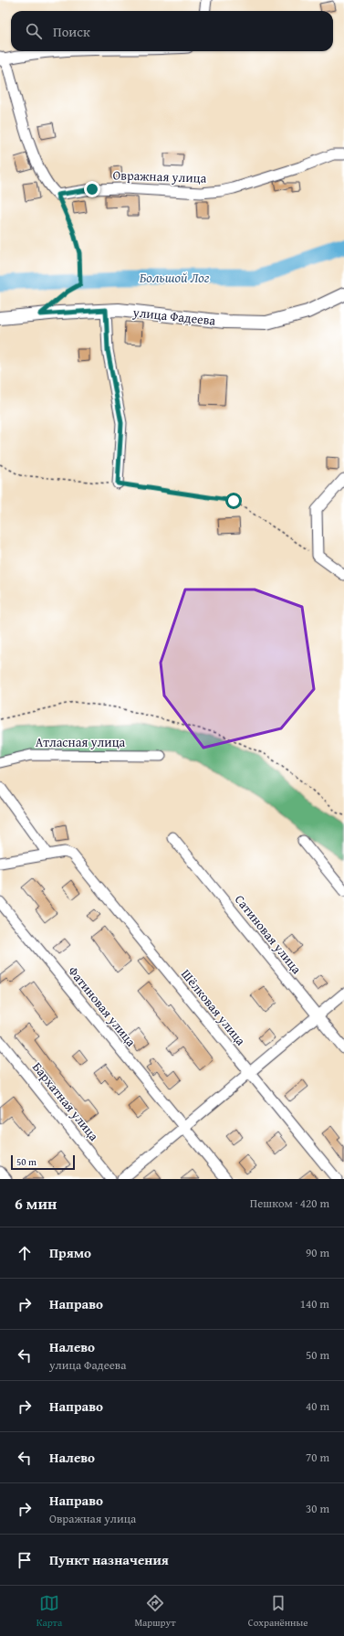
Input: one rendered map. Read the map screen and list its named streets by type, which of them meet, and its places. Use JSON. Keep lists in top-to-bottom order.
{
  "streets": {
    "street": [
      "Овражная улица",
      "улица Фадеева",
      "Атласная улица",
      "Сатиновая улица",
      "Фатиновая улица",
      "Шёлковая улица",
      "Бархатная улица"
    ]
  },
  "water": ["Большой Лог"],
  "scale_bar": "50 m",
  "page": {
    "search": "Поиск",
    "scale": "50 m",
    "heading": ["6 мин", "Пешком · 420 m"],
    "list": [
      ["Прямо", "90 m"],
      ["Направо", "140 m"],
      ["Налево", "улица Фадеева", "50 m"],
      ["Направо", "40 m"],
      ["Налево", "70 m"],
      ["Направо", "Овражная улица", "30 m"],
      "Пункт назначения"
    ],
    "nav": ["Карта", "Маршрут", "Сохранённые"]
  }
}
